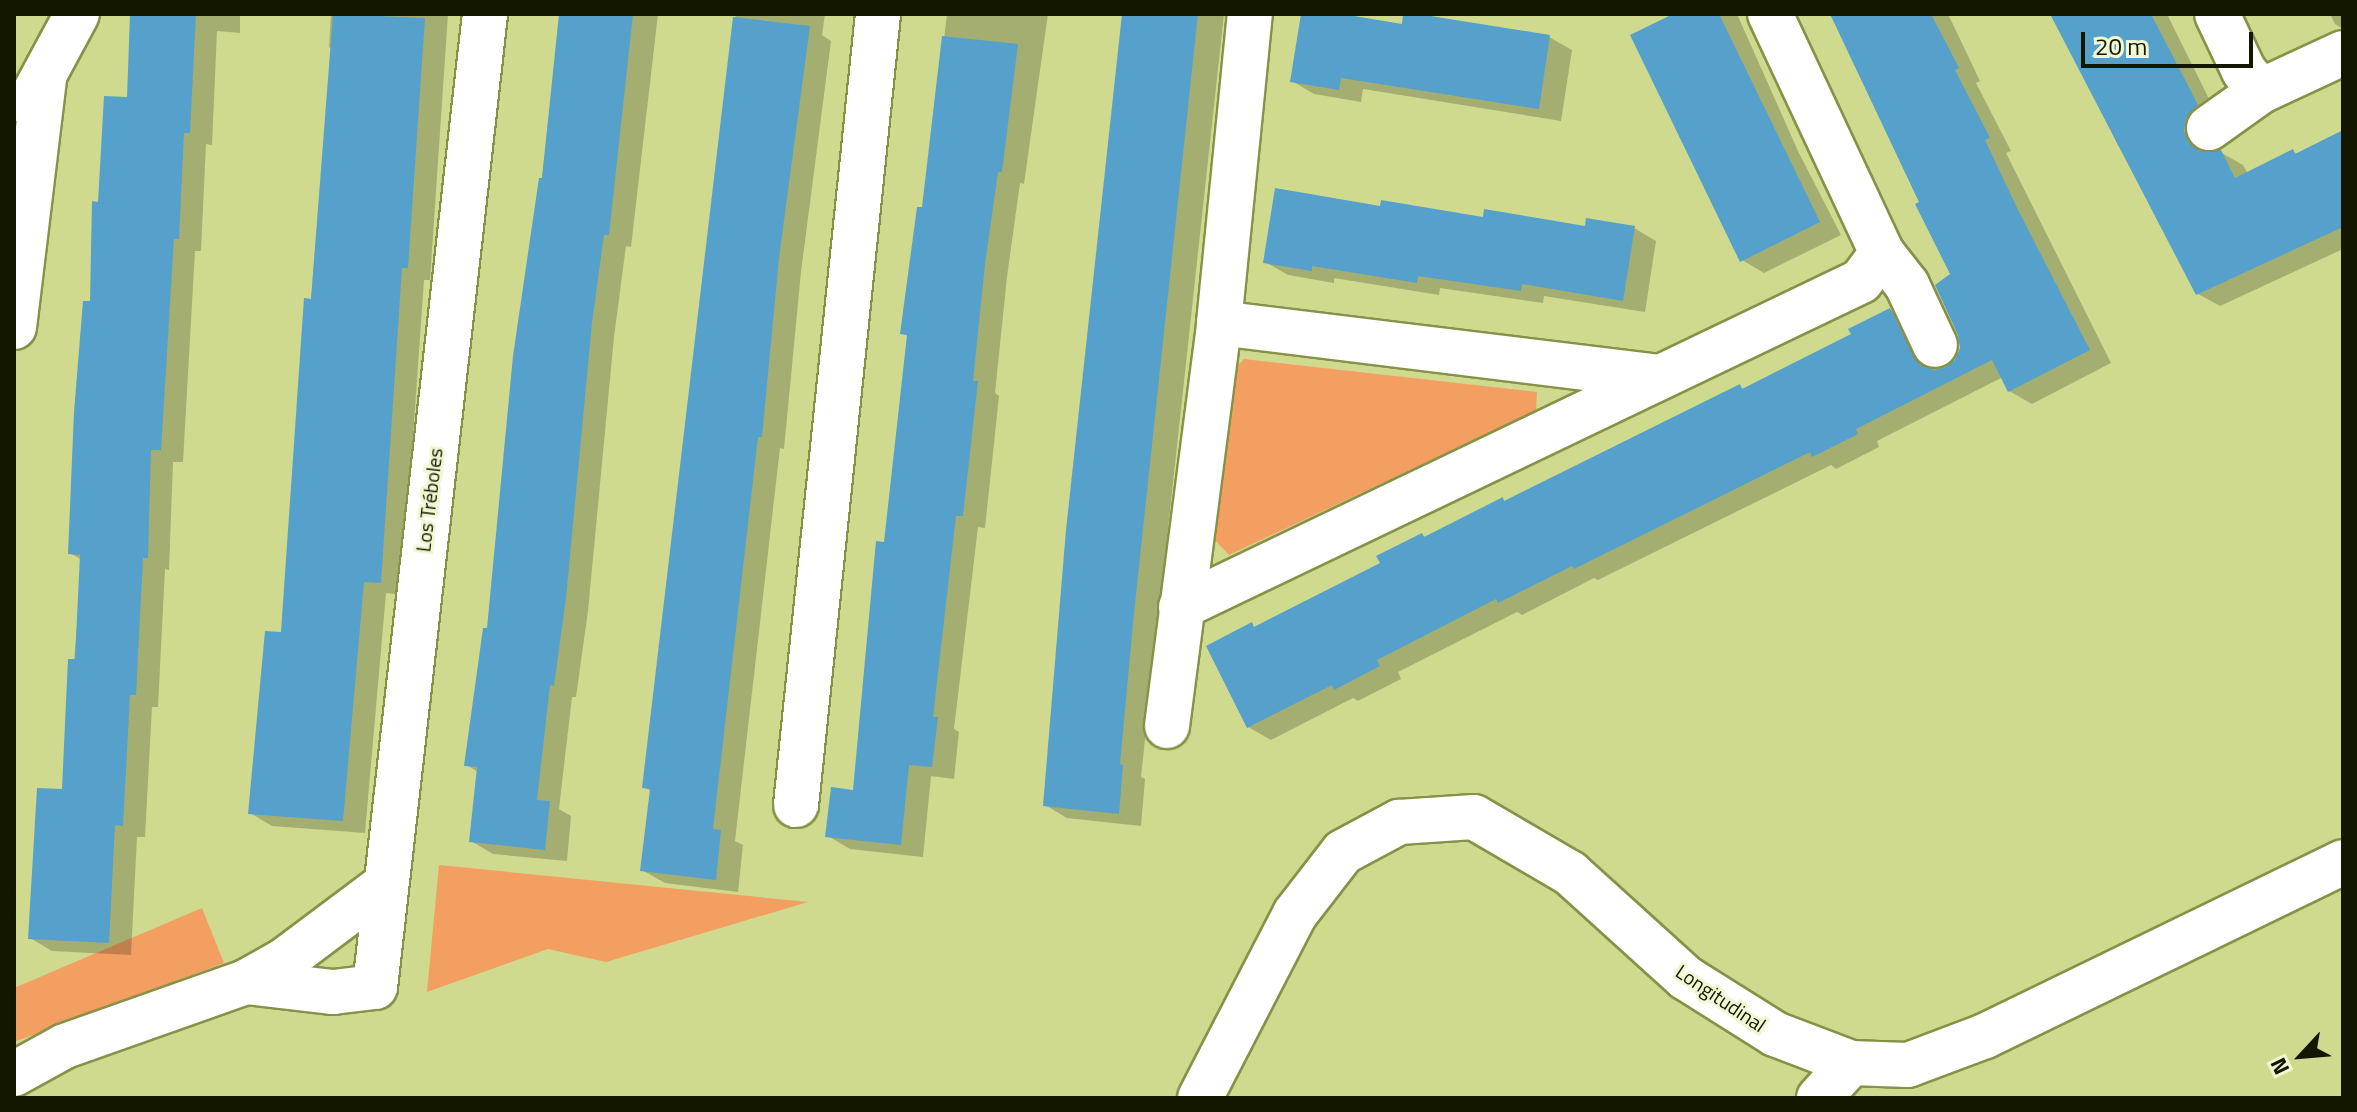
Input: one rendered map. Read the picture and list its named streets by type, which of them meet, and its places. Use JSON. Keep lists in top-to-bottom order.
{
  "streets": {
    "street": ["Los Tréboles", "Longitudinal"]
  },
  "scale_bar": "20 m",
  "north": "bottom left"
}
